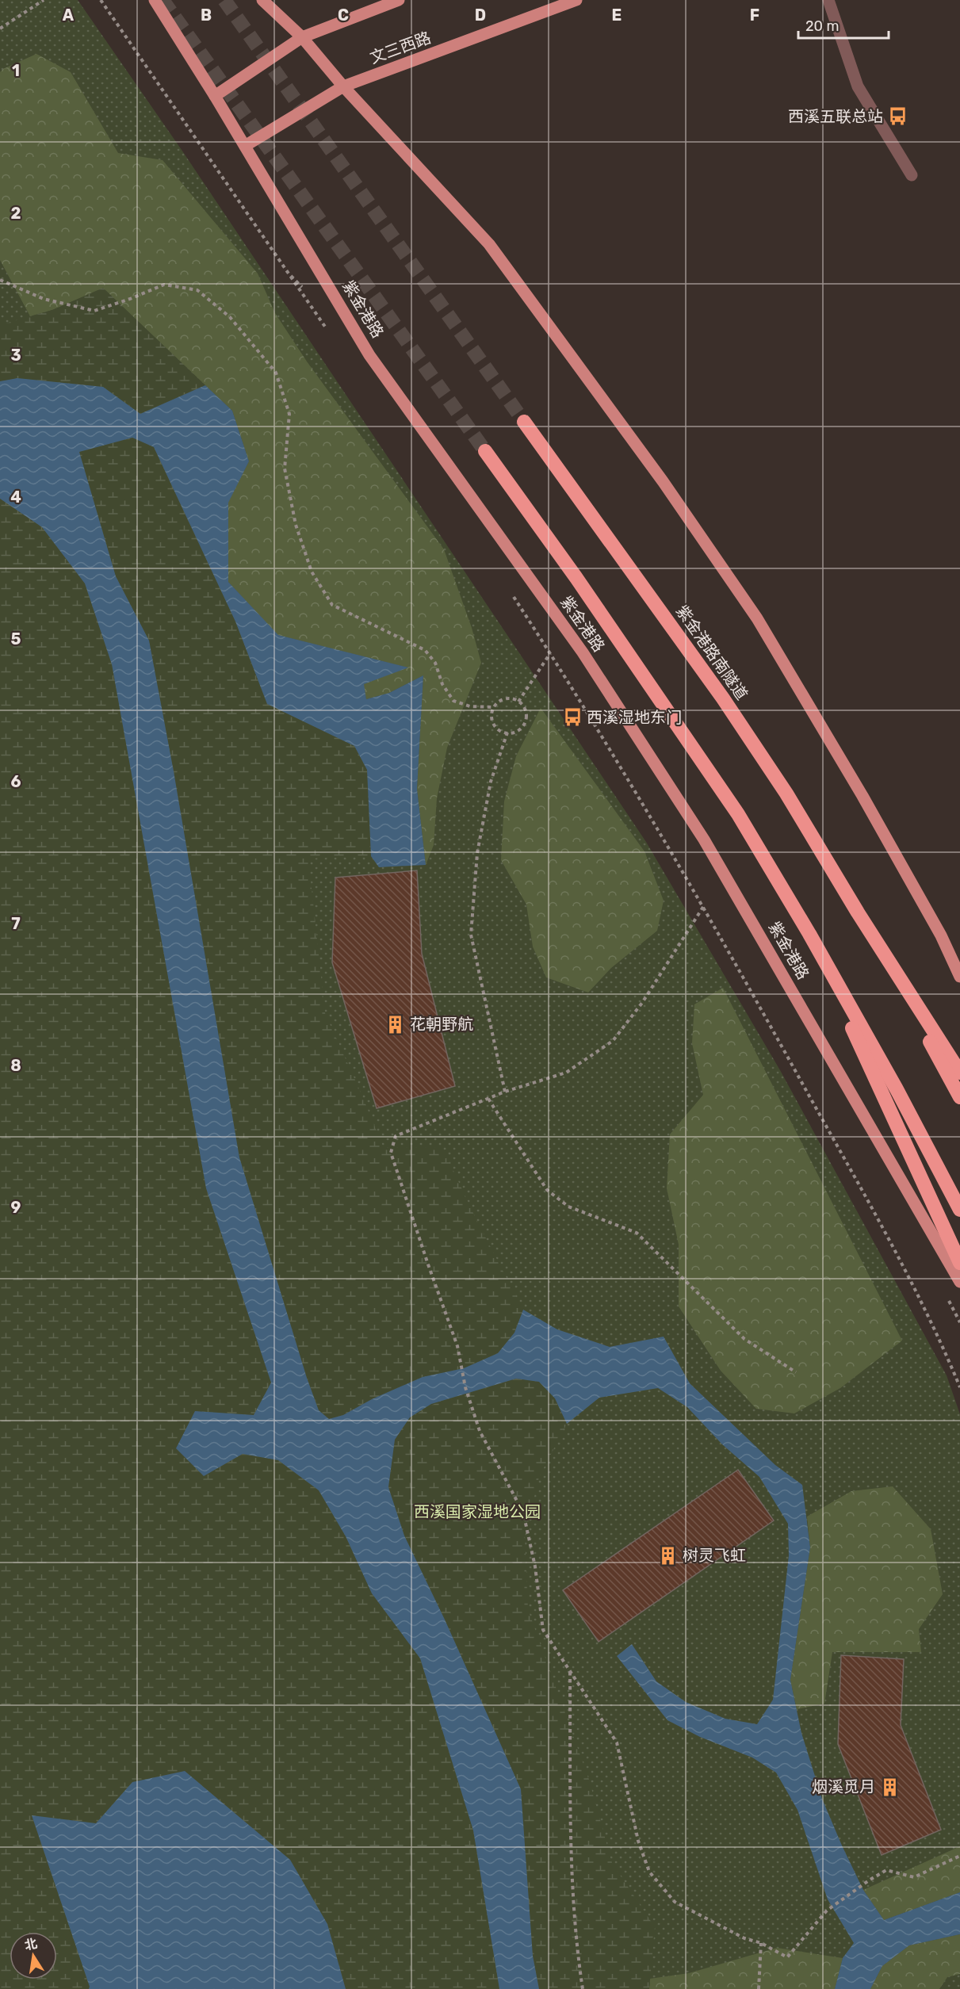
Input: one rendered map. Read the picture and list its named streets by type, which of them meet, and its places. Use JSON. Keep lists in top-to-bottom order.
{
  "streets": {
    "highway": ["紫金港路", "紫金港路南隧道"],
    "main road": ["文三西路"]
  },
  "crossings": [
    ["文三西路", "紫金港路"]
  ],
  "parks": ["西溪国家湿地公园"],
  "places": {
    "bus stop": ["西溪五联总站", "西溪湿地东门"],
    "building": ["花朝野航", "树灵飞虹", "烟溪觅月"]
  },
  "scale_bar": "20 m",
  "north": "top",
  "grid": {
    "columns": [
      "A",
      "B",
      "C",
      "D",
      "E",
      "F"
    ],
    "rows": [
      "1",
      "2",
      "3",
      "4",
      "5",
      "6",
      "7",
      "8",
      "9"
    ]
  }
}
